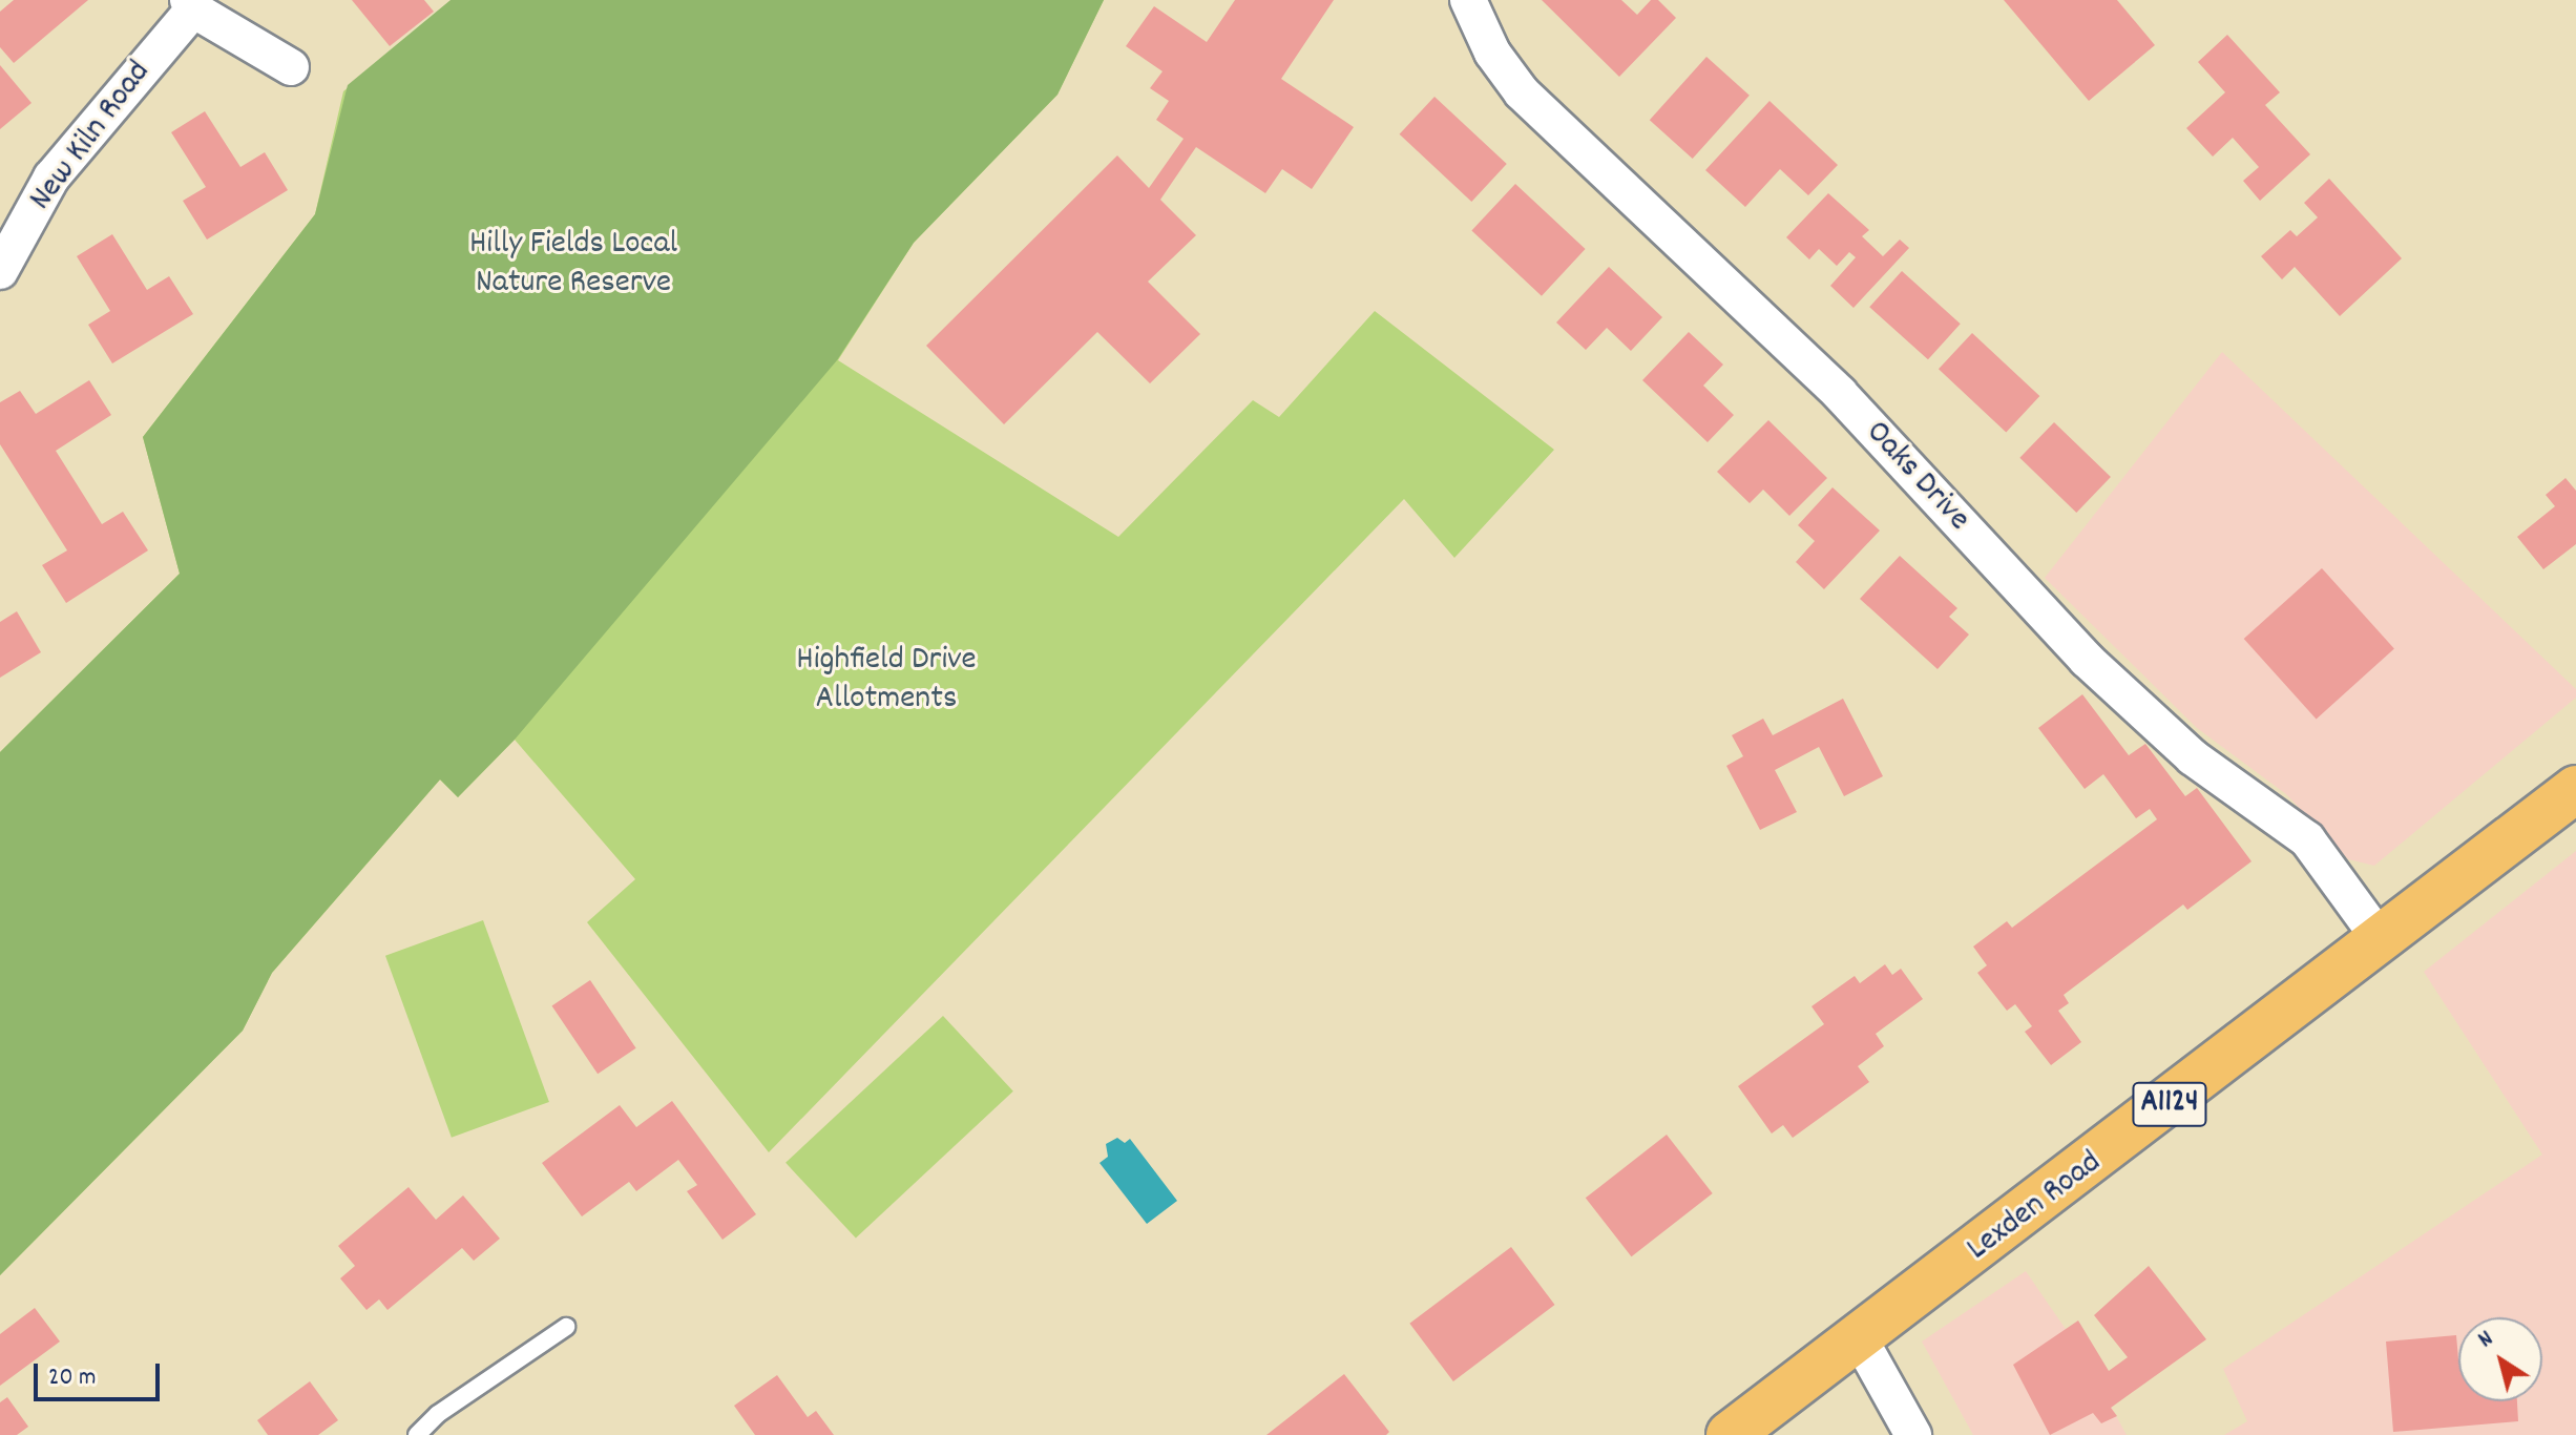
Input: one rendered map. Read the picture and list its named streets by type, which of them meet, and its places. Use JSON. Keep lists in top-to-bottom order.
{
  "streets": {
    "main road": ["A1124", "Lexden Road"],
    "street": ["New Kiln Road", "Oaks Drive"]
  },
  "crossings": [
    ["Oaks Drive", "Lexden Road"]
  ],
  "parks": ["Hilly Fields Local Nature Reserve", "Highfield Drive Allotments"],
  "scale_bar": "20 m",
  "north": "top left"
}
